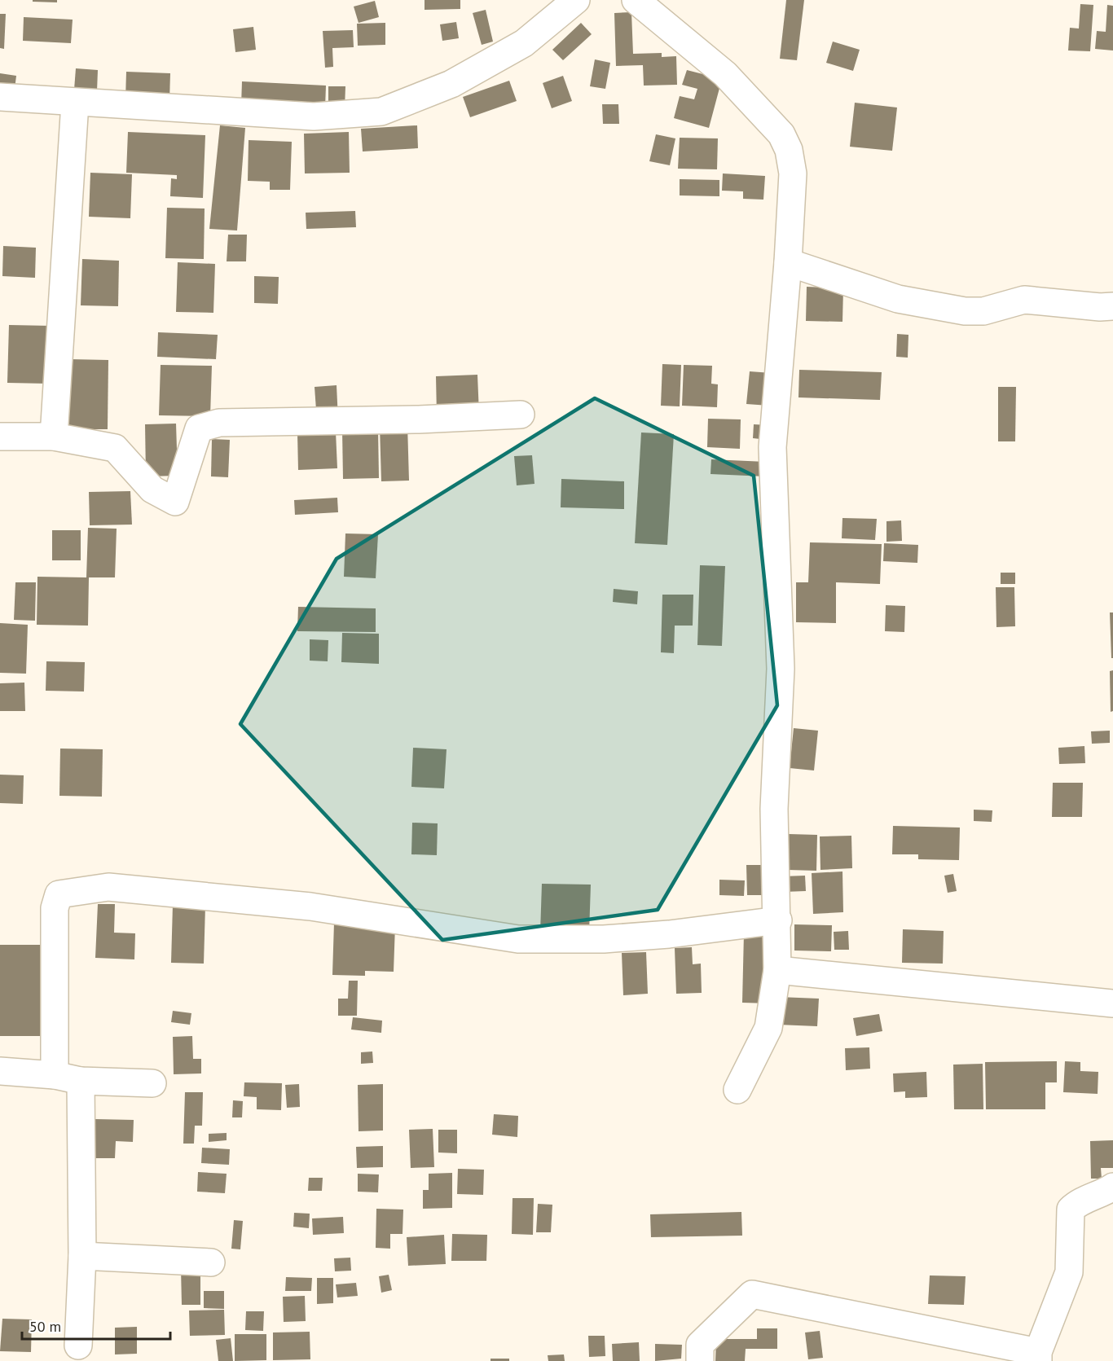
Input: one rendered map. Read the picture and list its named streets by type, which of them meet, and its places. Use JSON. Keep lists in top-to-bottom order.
{
  "scale_bar": "50 m"
}
